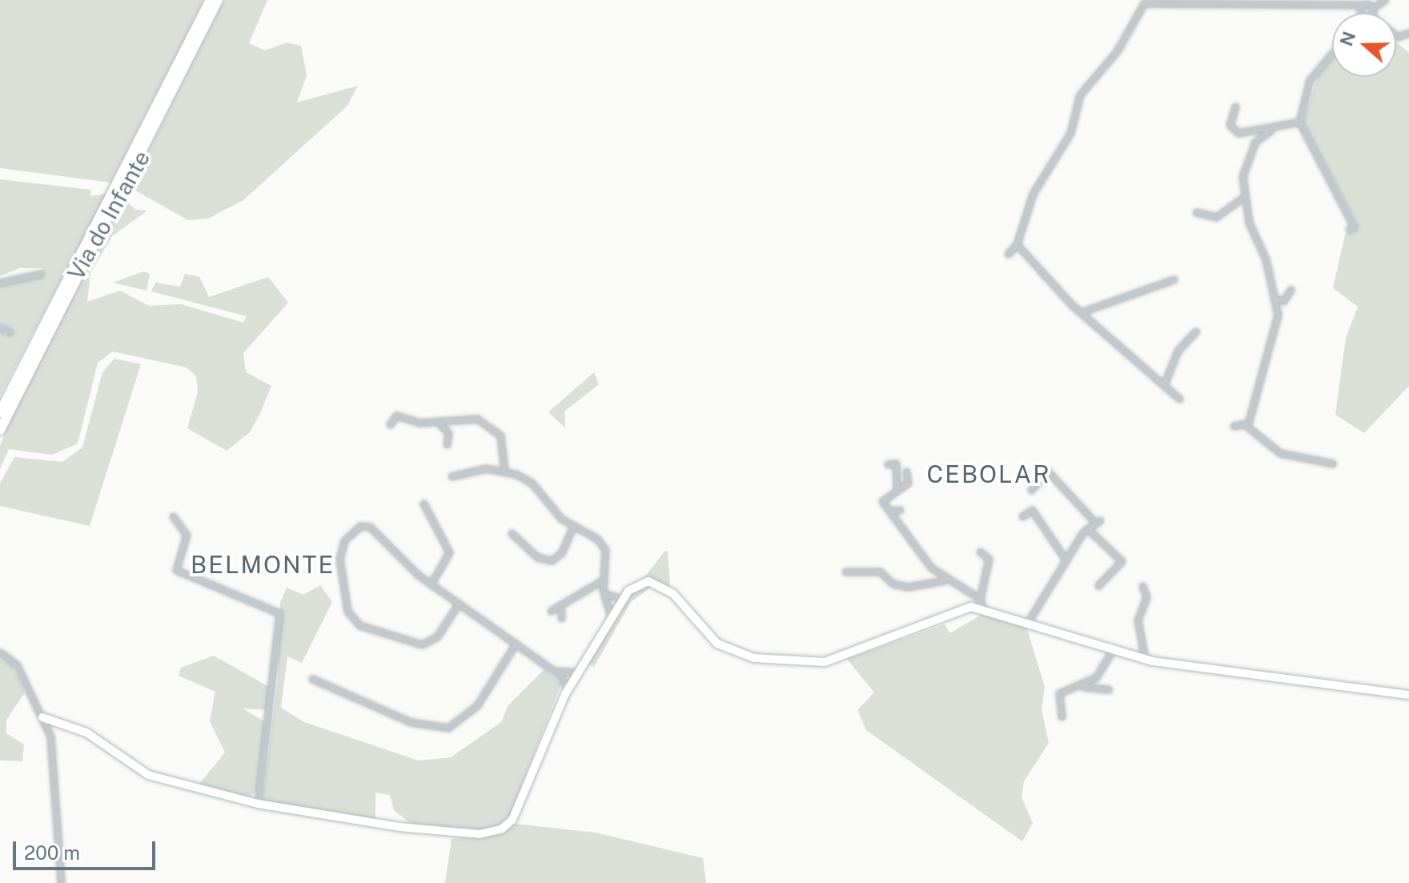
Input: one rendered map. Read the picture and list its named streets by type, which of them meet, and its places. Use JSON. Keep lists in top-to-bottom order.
{
  "streets": {
    "highway": ["Via do Infante"]
  },
  "districts": ["CEBOLAR", "BELMONTE"],
  "scale_bar": "200 m",
  "north": "left"
}
